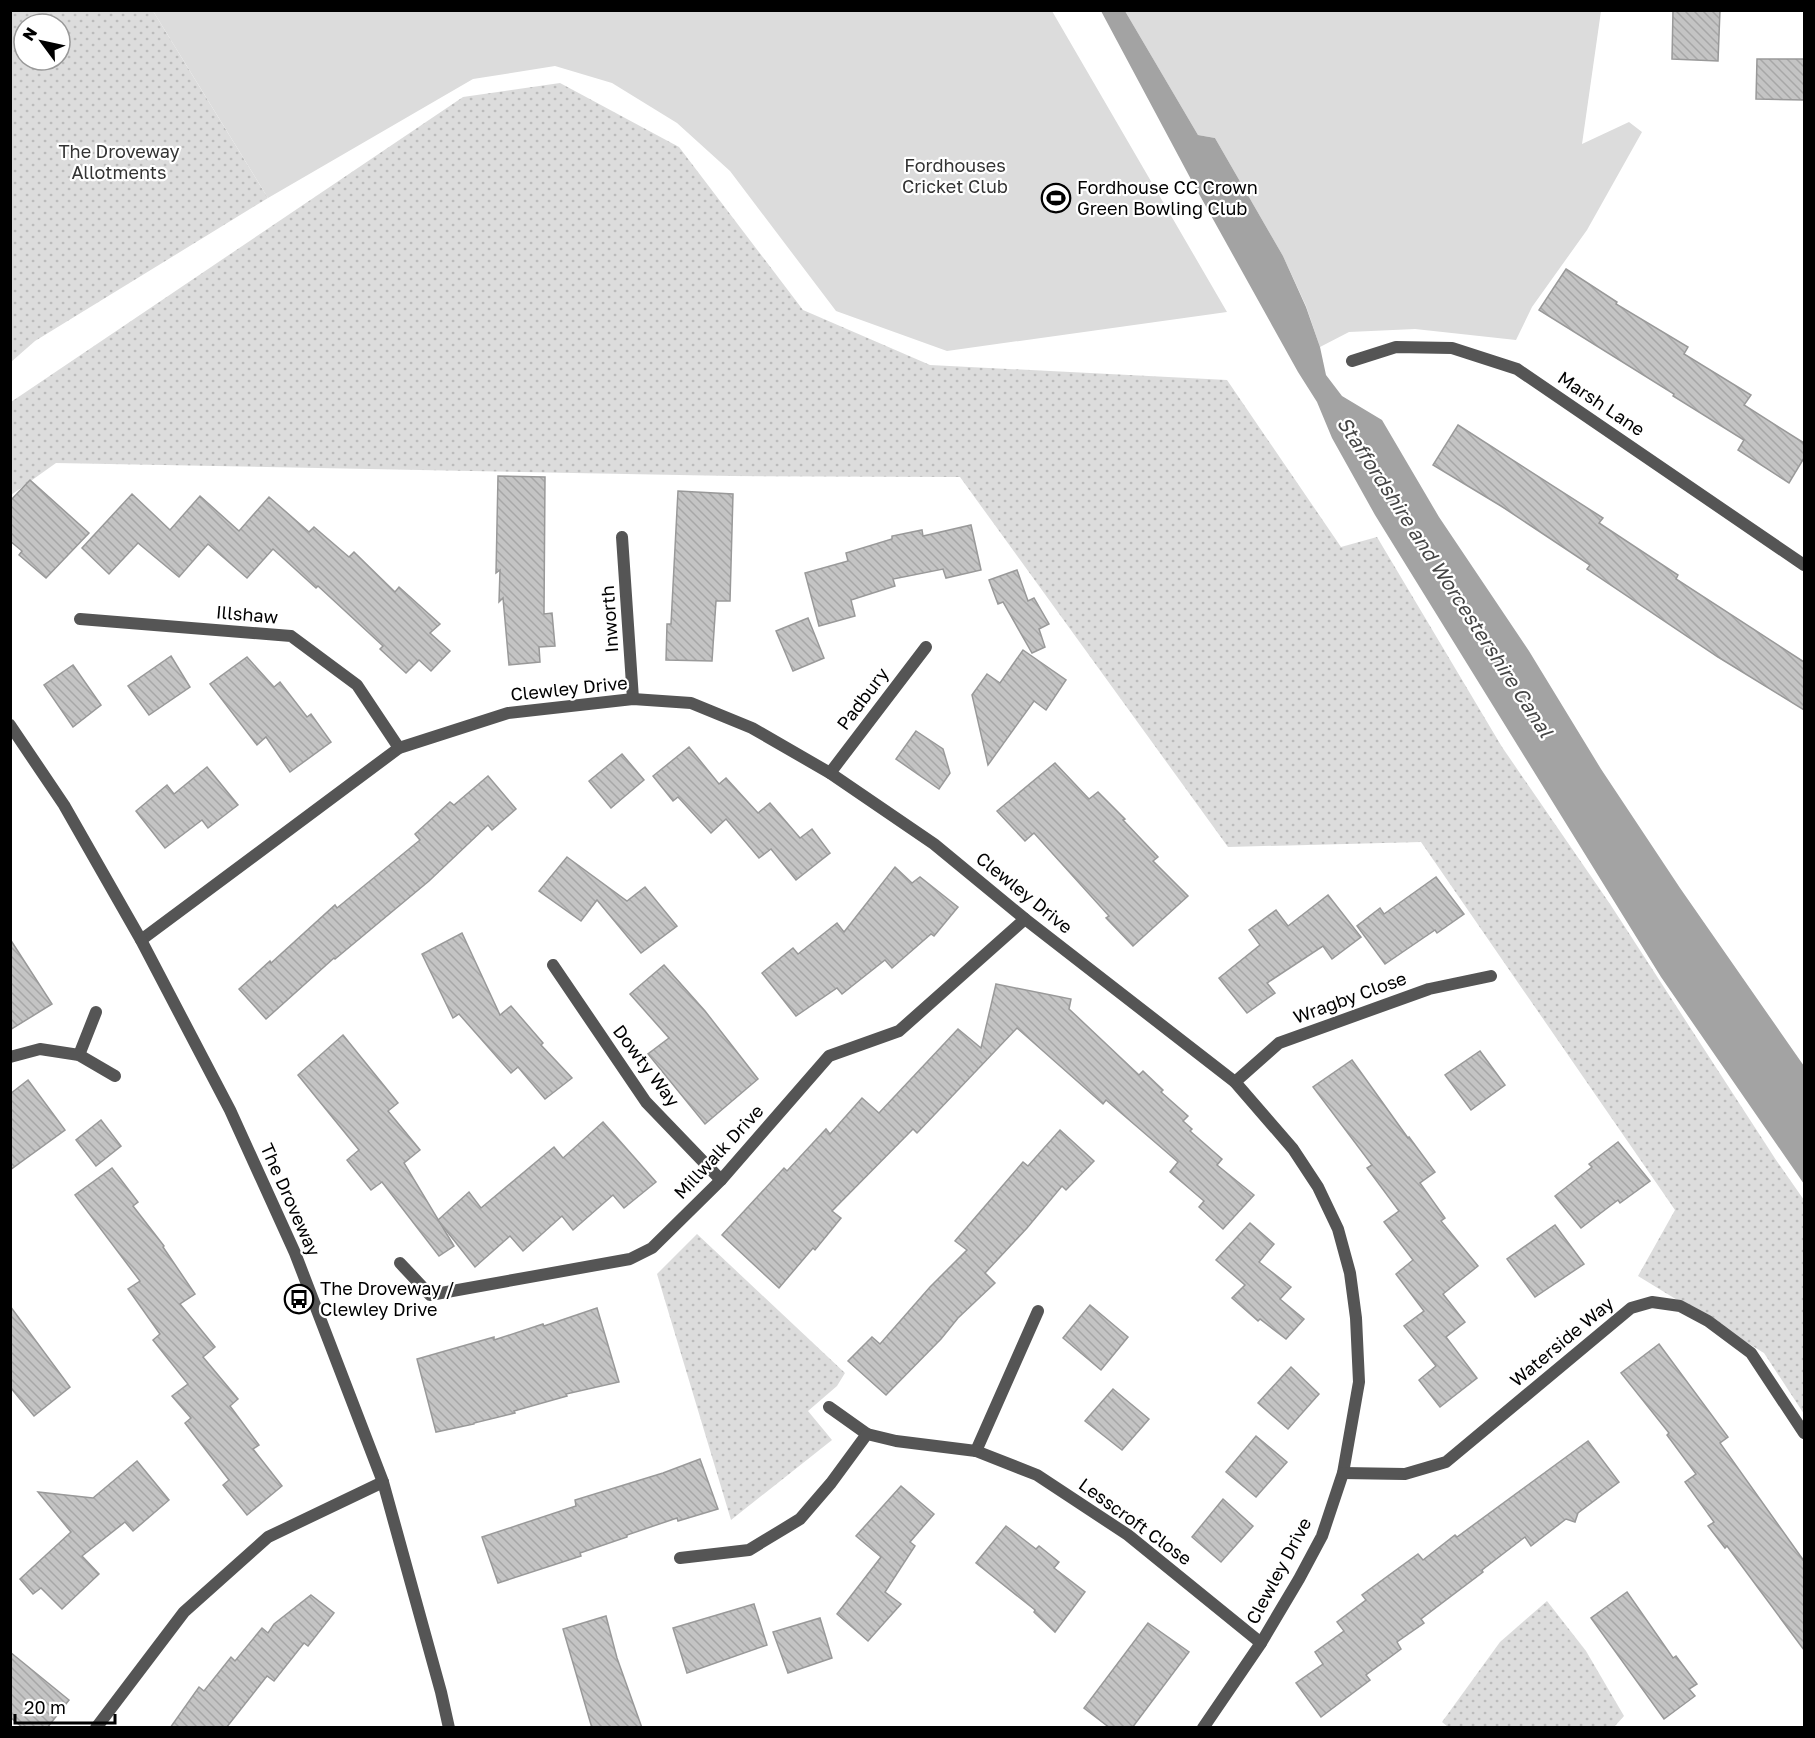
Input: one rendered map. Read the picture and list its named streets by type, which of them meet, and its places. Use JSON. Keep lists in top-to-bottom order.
{
  "streets": {
    "street": [
      "Marsh Lane",
      "Illshaw",
      "Inworth",
      "Clewley Drive",
      "Padbury",
      "Wragby Close",
      "Dowty Way",
      "Millwalk Drive",
      "The Droveway",
      "Waterside Way",
      "Lesscroft Close"
    ]
  },
  "crossings": [
    ["Illshaw", "Clewley Drive"],
    ["Inworth", "Clewley Drive"],
    ["Clewley Drive", "Padbury"],
    ["Clewley Drive", "Wragby Close"],
    ["Clewley Drive", "Millwalk Drive"],
    ["Clewley Drive", "The Droveway"],
    ["Clewley Drive", "Waterside Way"],
    ["Clewley Drive", "Lesscroft Close"],
    ["Dowty Way", "Millwalk Drive"]
  ],
  "water": ["Staffordshire and Worcestershire Canal"],
  "parks": ["The Droveway Allotments", "Fordhouses Cricket Club"],
  "places": {
    "sports": ["Fordhouse CC Crown Green Bowling Club"],
    "bus stop": ["The Droveway / Clewley Drive"]
  },
  "scale_bar": "20 m",
  "north": "top left"
}
